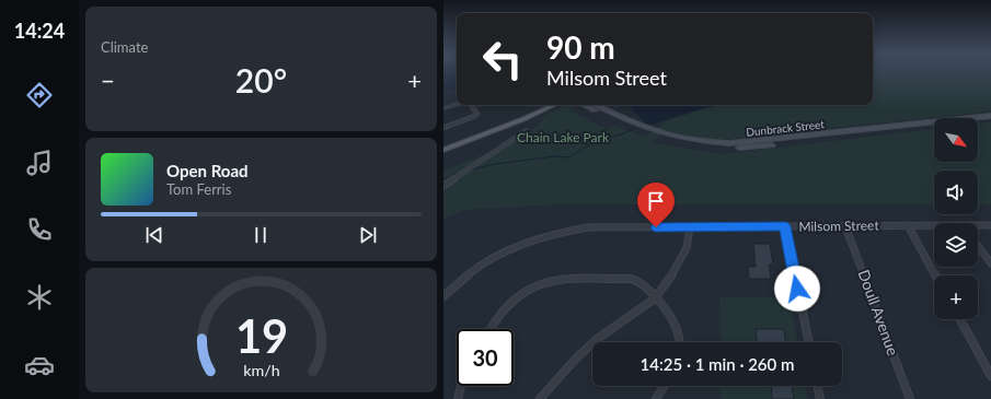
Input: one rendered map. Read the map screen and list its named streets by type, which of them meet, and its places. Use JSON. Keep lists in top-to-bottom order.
{
  "streets": {
    "main road": ["Dunbrack Street"],
    "street": ["Milsom Street", "Doull Avenue"]
  },
  "crossings": [
    ["Milsom Street", "Doull Avenue"]
  ],
  "parks": ["Chain Lake Park"],
  "north": "bottom right",
  "page": {
    "tabs": "14:24",
    "tile": "Climate",
    "turn": ["90 m", "Milsom Street"],
    "heat": ["−", "20°", "+"],
    "map_buttons": "+",
    "song": ["Open Road", "Tom Ferris"],
    "limit": "30",
    "trip": "14:25 · 1 min · 260 m",
    "gauge": ["19", "km/h"]
  }
}
